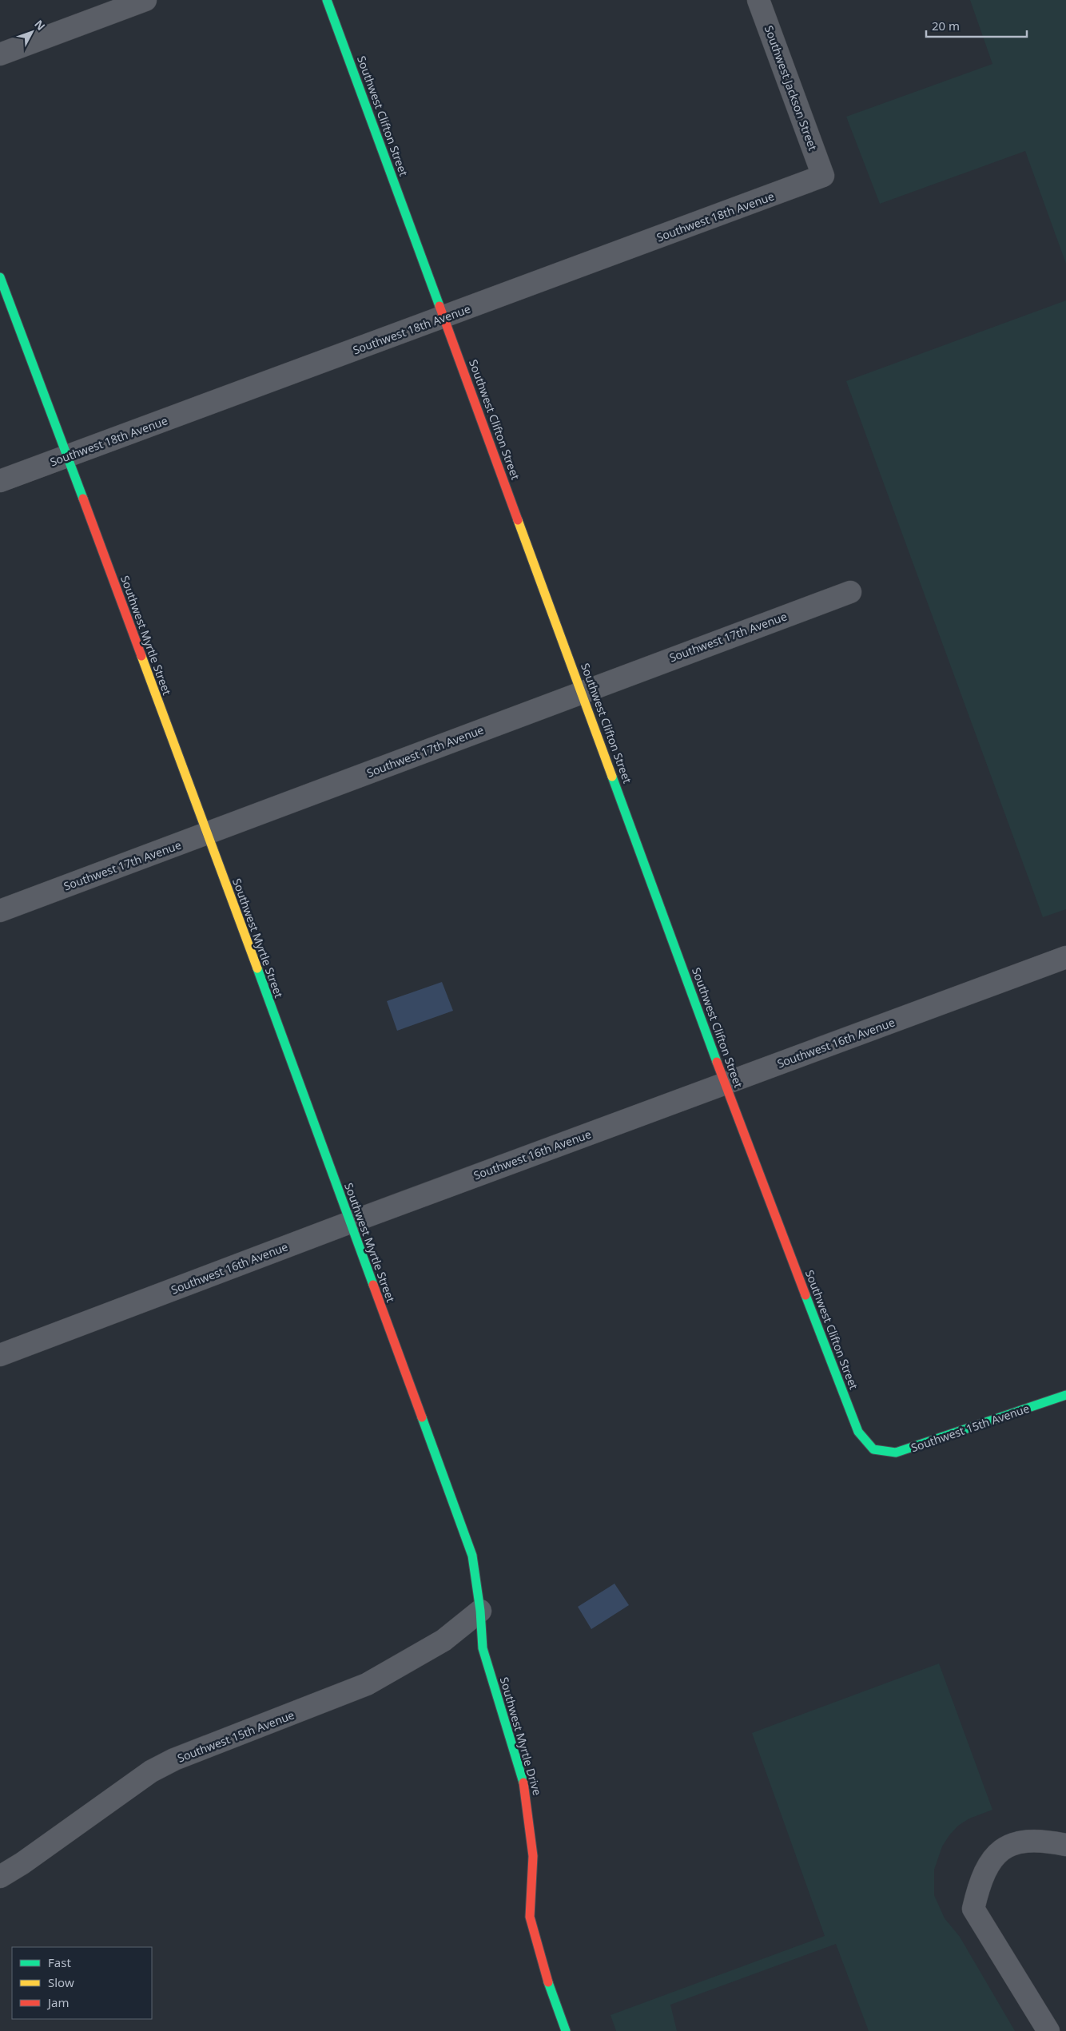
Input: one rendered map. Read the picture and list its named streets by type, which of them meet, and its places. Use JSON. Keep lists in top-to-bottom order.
{
  "streets": {
    "street": [
      "Southwest Jackson Street",
      "Southwest Clifton Street",
      "Southwest 18th Avenue",
      "Southwest Myrtle Street",
      "Southwest 17th Avenue",
      "Southwest 16th Avenue",
      "Southwest 15th Avenue",
      "Southwest Myrtle Drive"
    ]
  },
  "crossings": [
    ["Southwest Jackson Street", "Southwest 18th Avenue"],
    ["Southwest Clifton Street", "Southwest 18th Avenue"],
    ["Southwest Clifton Street", "Southwest 17th Avenue"],
    ["Southwest Clifton Street", "Southwest 16th Avenue"],
    ["Southwest Clifton Street", "Southwest 15th Avenue"],
    ["Southwest 18th Avenue", "Southwest Myrtle Street"],
    ["Southwest Myrtle Street", "Southwest 17th Avenue"],
    ["Southwest Myrtle Street", "Southwest 16th Avenue"],
    ["Southwest Myrtle Street", "Southwest 15th Avenue"],
    ["Southwest Myrtle Street", "Southwest Myrtle Drive"],
    ["Southwest 15th Avenue", "Southwest Myrtle Drive"]
  ],
  "legend": ["Fast", "Slow", "Jam"],
  "scale_bar": "20 m",
  "north": "top right"
}
